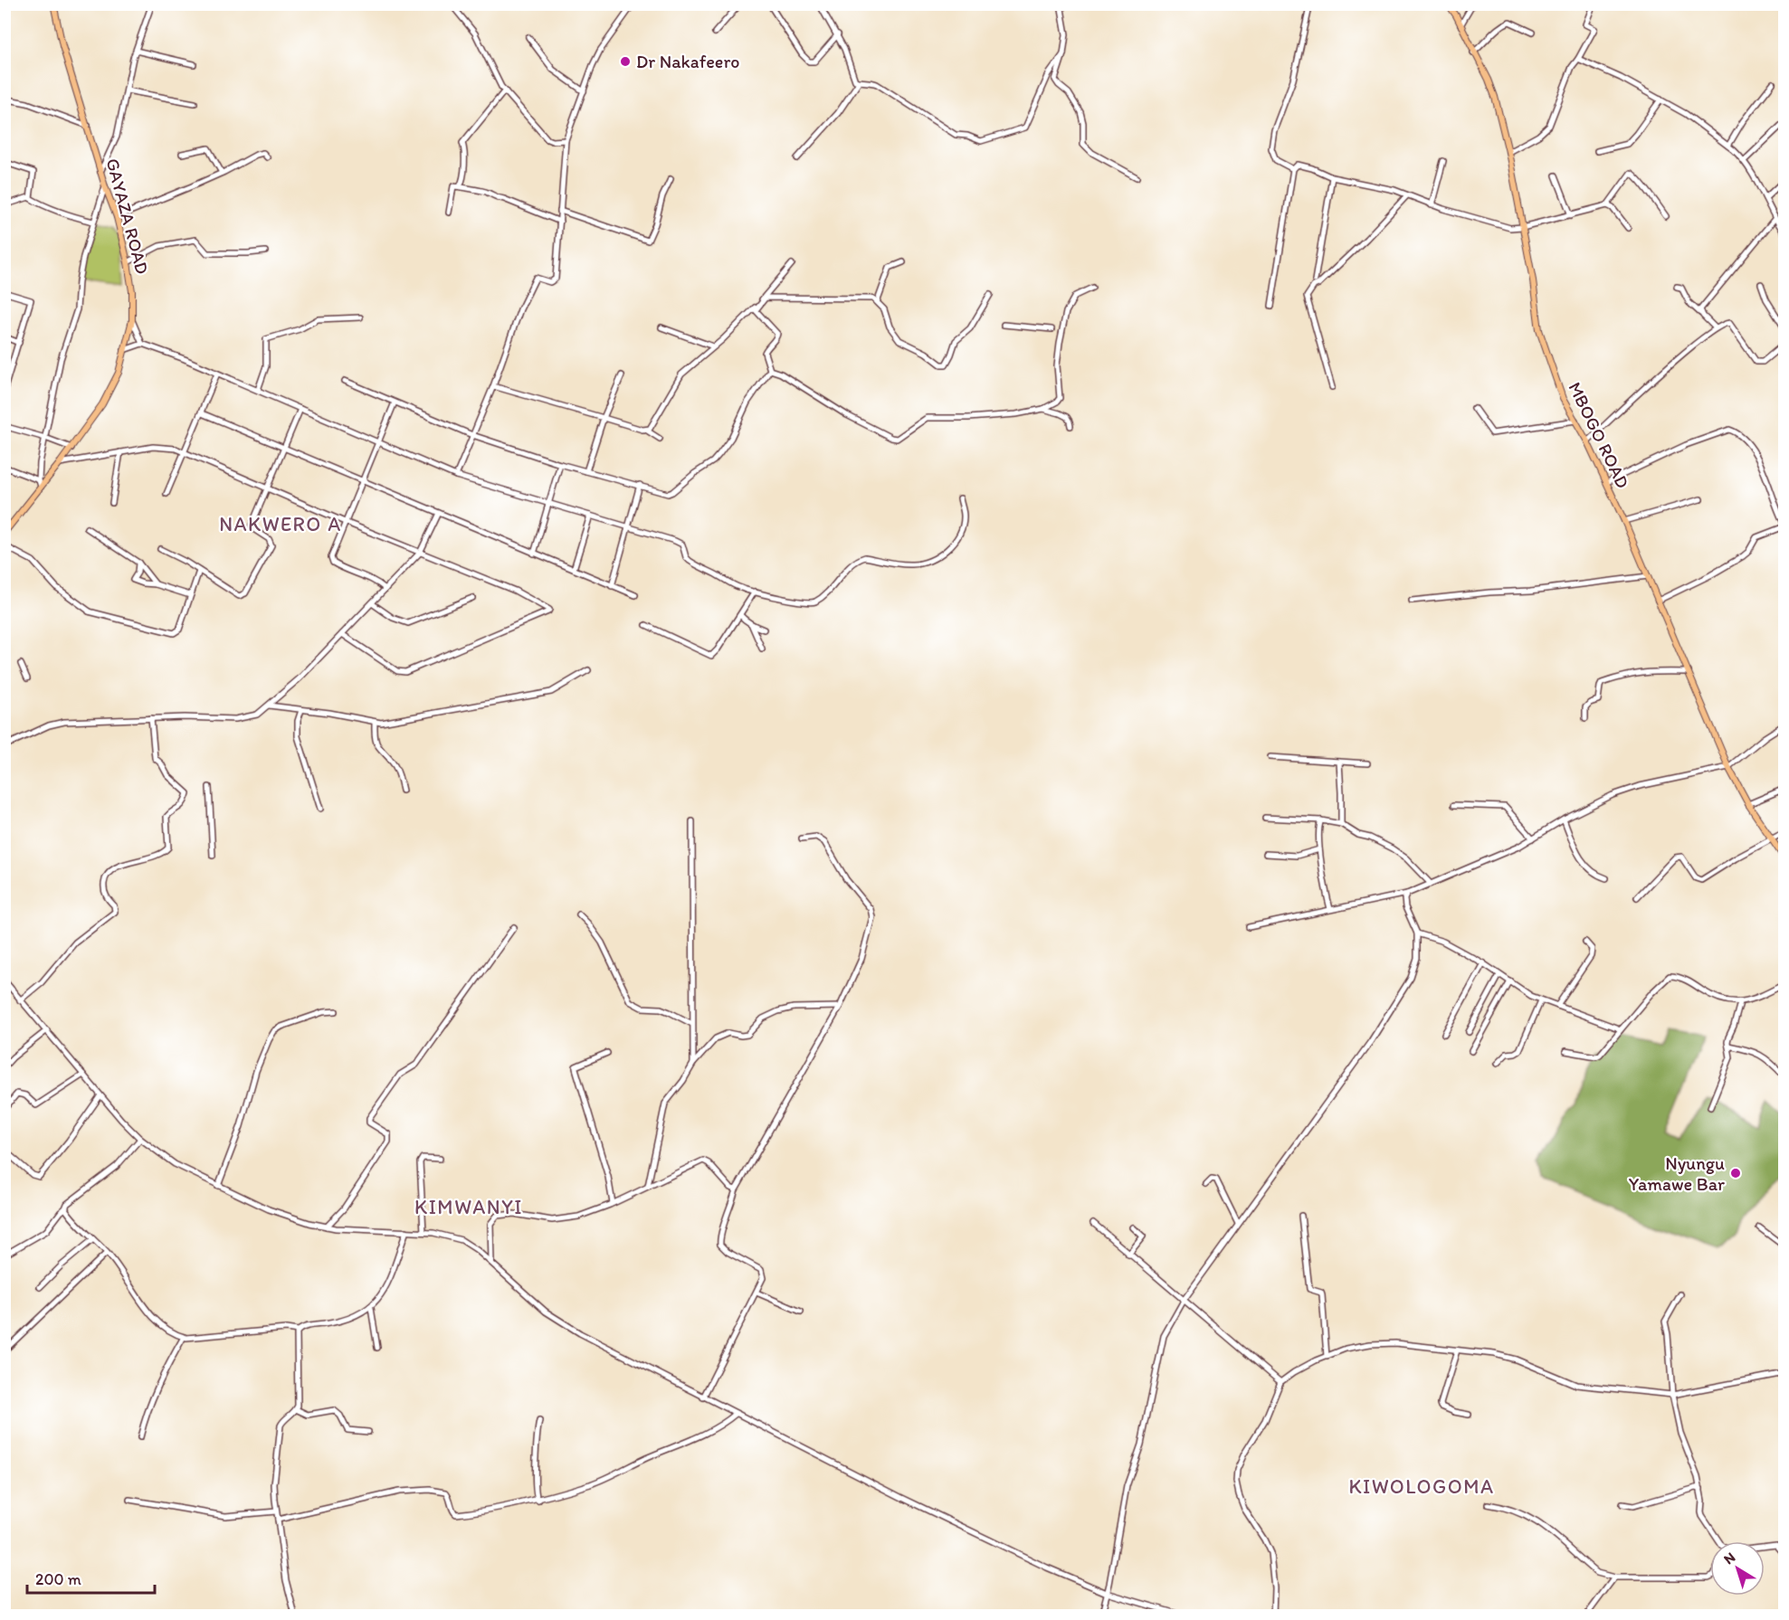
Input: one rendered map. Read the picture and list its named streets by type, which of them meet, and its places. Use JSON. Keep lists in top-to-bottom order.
{
  "streets": {
    "main road": ["GAYAZA ROAD", "MBOGO ROAD"]
  },
  "districts": ["NAKWERO A", "KIMWANYI", "KIWOLOGOMA"],
  "places": ["Dr Nakafeero", "Nyungu Yamawe Bar"],
  "scale_bar": "200 m",
  "north": "top left"
}
